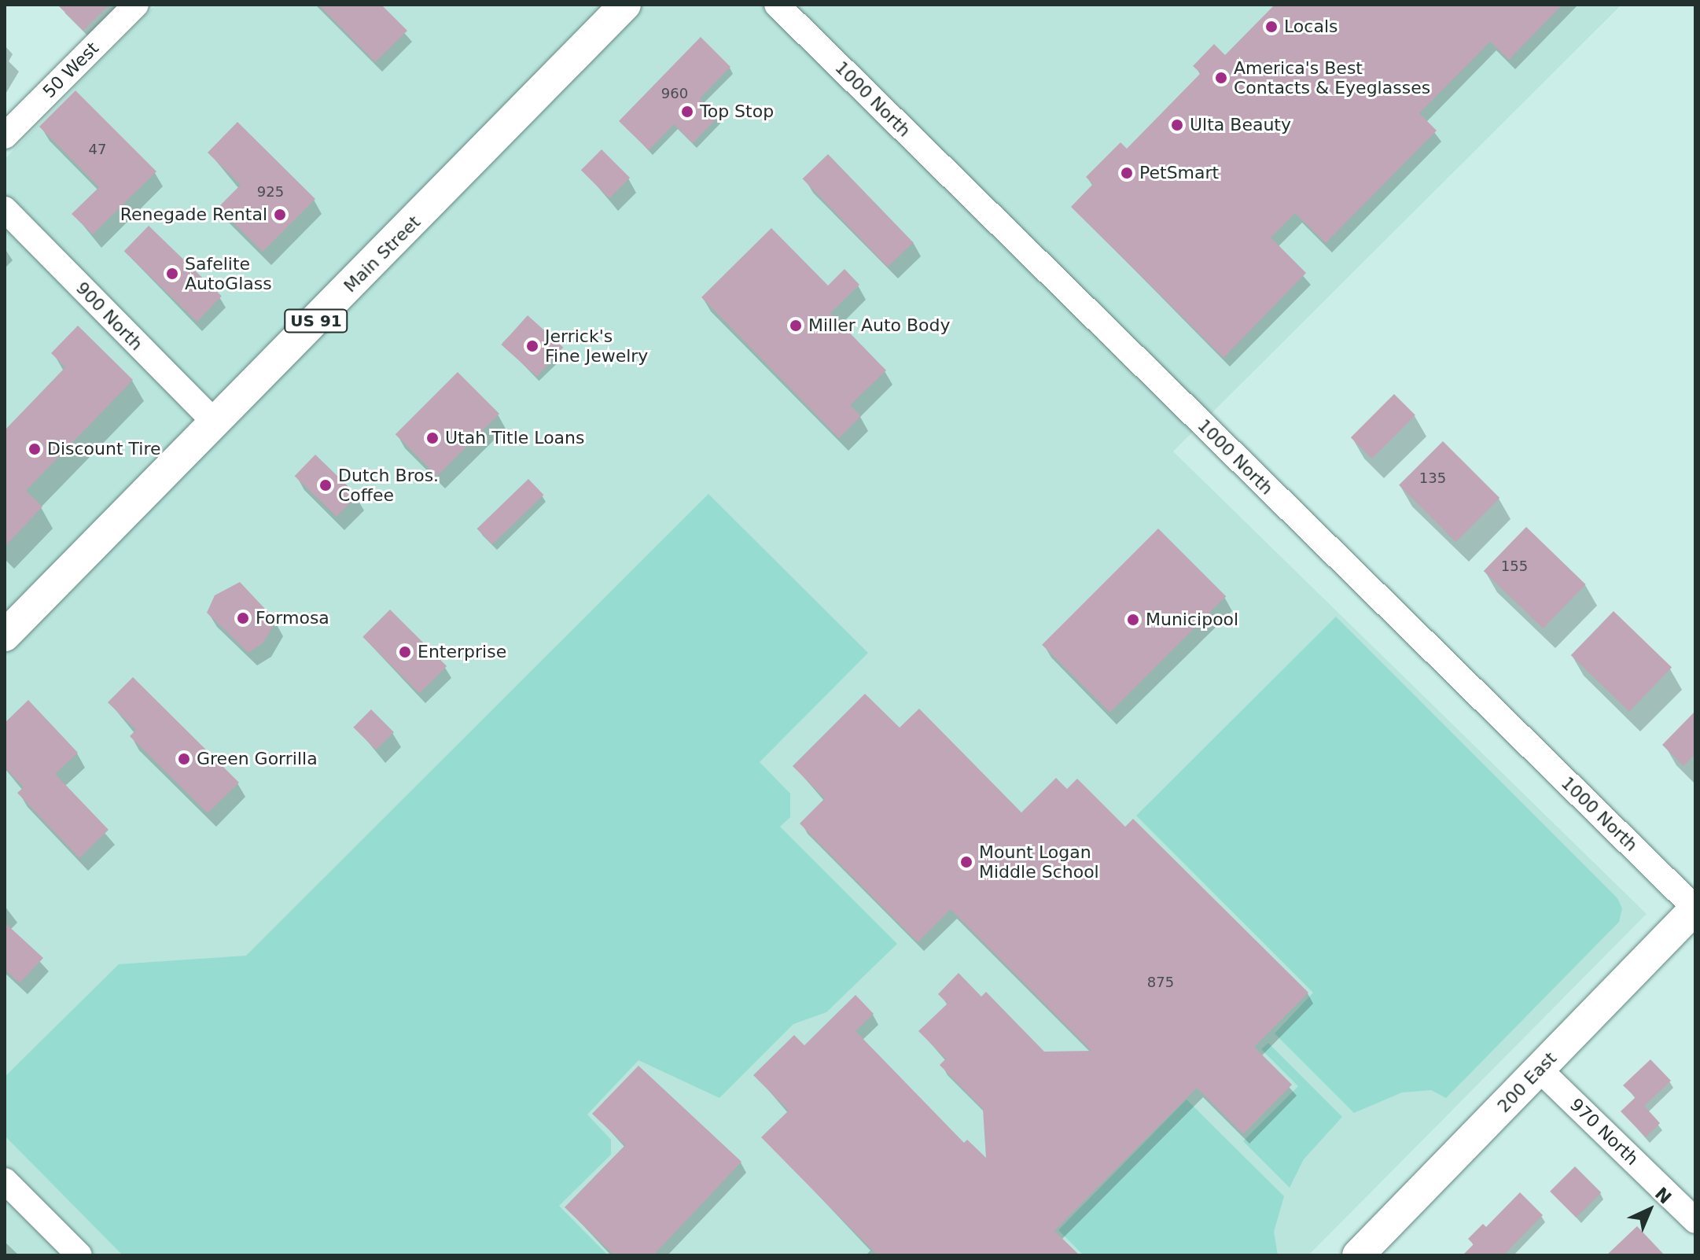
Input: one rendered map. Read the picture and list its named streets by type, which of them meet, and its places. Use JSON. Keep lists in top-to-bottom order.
{
  "streets": {
    "main road": ["Main Street", "US 91", "200 East"],
    "street": [
      "50 West",
      "1000 North",
      "900 North",
      "970 North"
    ]
  },
  "crossings": [
    ["1000 North", "200 East"],
    ["Main Street", "900 North"],
    ["200 East", "970 North"]
  ],
  "places": [
    "Locals",
    "America's Best Contacts & Eyeglasses",
    "Top Stop",
    "Ulta Beauty",
    "PetSmart",
    "Renegade Rental",
    "Safelite AutoGlass",
    "Miller Auto Body",
    "Jerrick's Fine Jewelry",
    "Utah Title Loans",
    "Discount Tire",
    "Dutch Bros. Coffee",
    "Formosa",
    "Municipool",
    "Enterprise",
    "Green Gorrilla",
    "Mount Logan Middle School"
  ],
  "house_numbers": [
    "960",
    "47",
    "925",
    "135",
    "155",
    "875"
  ],
  "north": "top right"
}
